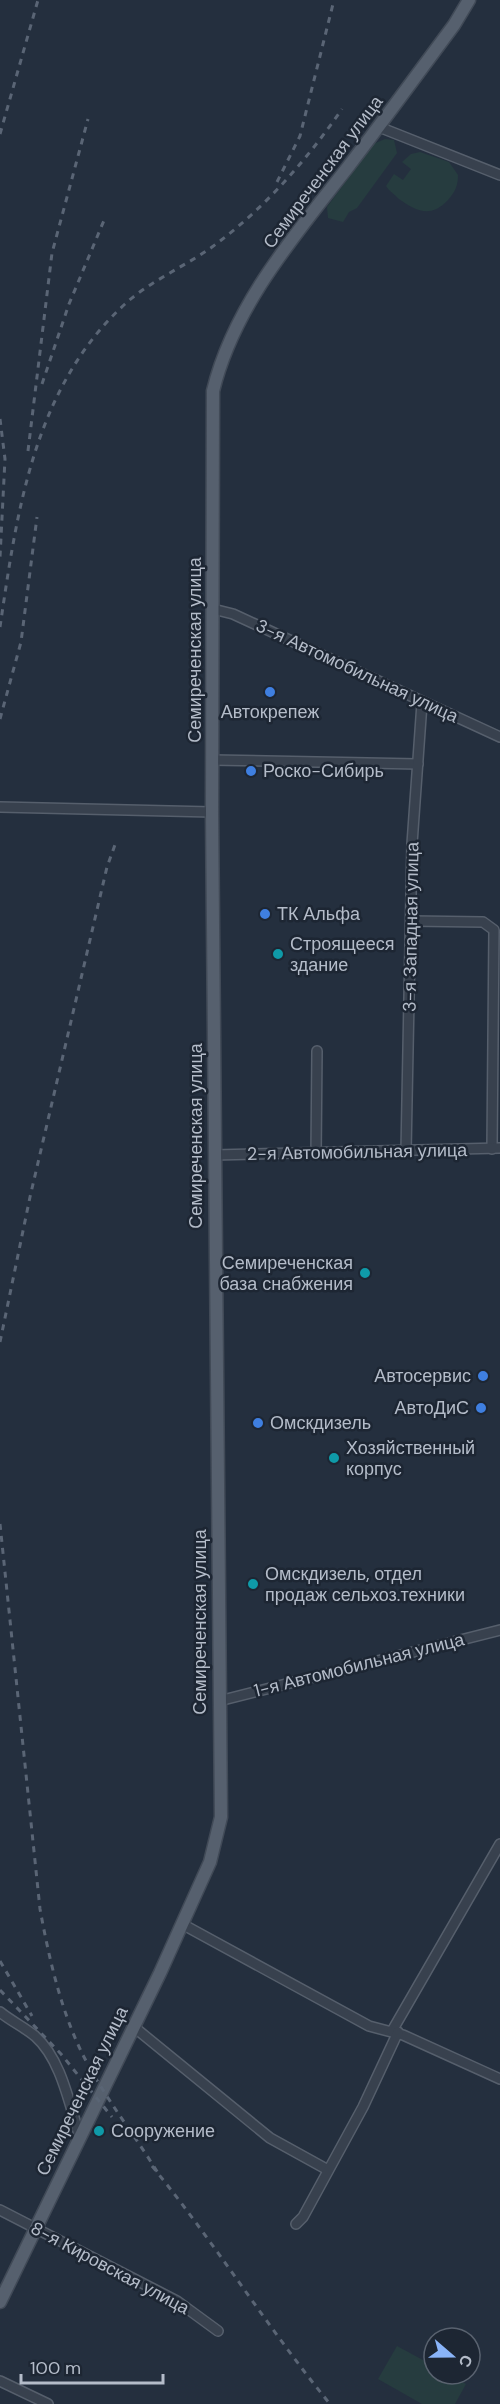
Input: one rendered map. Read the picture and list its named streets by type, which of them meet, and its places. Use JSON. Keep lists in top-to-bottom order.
{
  "streets": {
    "main road": ["Семиреченская улица"],
    "street": [
      "3-я Автомобильная улица",
      "3-я Западная улица",
      "2-я Автомобильная улица",
      "1-я Автомобильная улица",
      "8-я Кировская улица"
    ]
  },
  "crossings": [
    ["Семиреченская улица", "3-я Автомобильная улица"],
    ["Семиреченская улица", "2-я Автомобильная улица"],
    ["Семиреченская улица", "1-я Автомобильная улица"],
    ["Семиреченская улица", "8-я Кировская улица"],
    ["3-я Автомобильная улица", "3-я Западная улица"],
    ["3-я Западная улица", "2-я Автомобильная улица"]
  ],
  "places": [
    "Автокрепеж",
    "Роско-Сибирь",
    "ТК Альфа",
    "Строящееся здание",
    "Семиреченская база снабжения",
    "Автосервис",
    "АвтоДиС",
    "Омскдизель",
    "Хозяйственный корпус",
    "Омскдизель, отдел продаж сельхоз.техники",
    "Сооружение"
  ],
  "scale_bar": "100 m",
  "north": "right"
}
